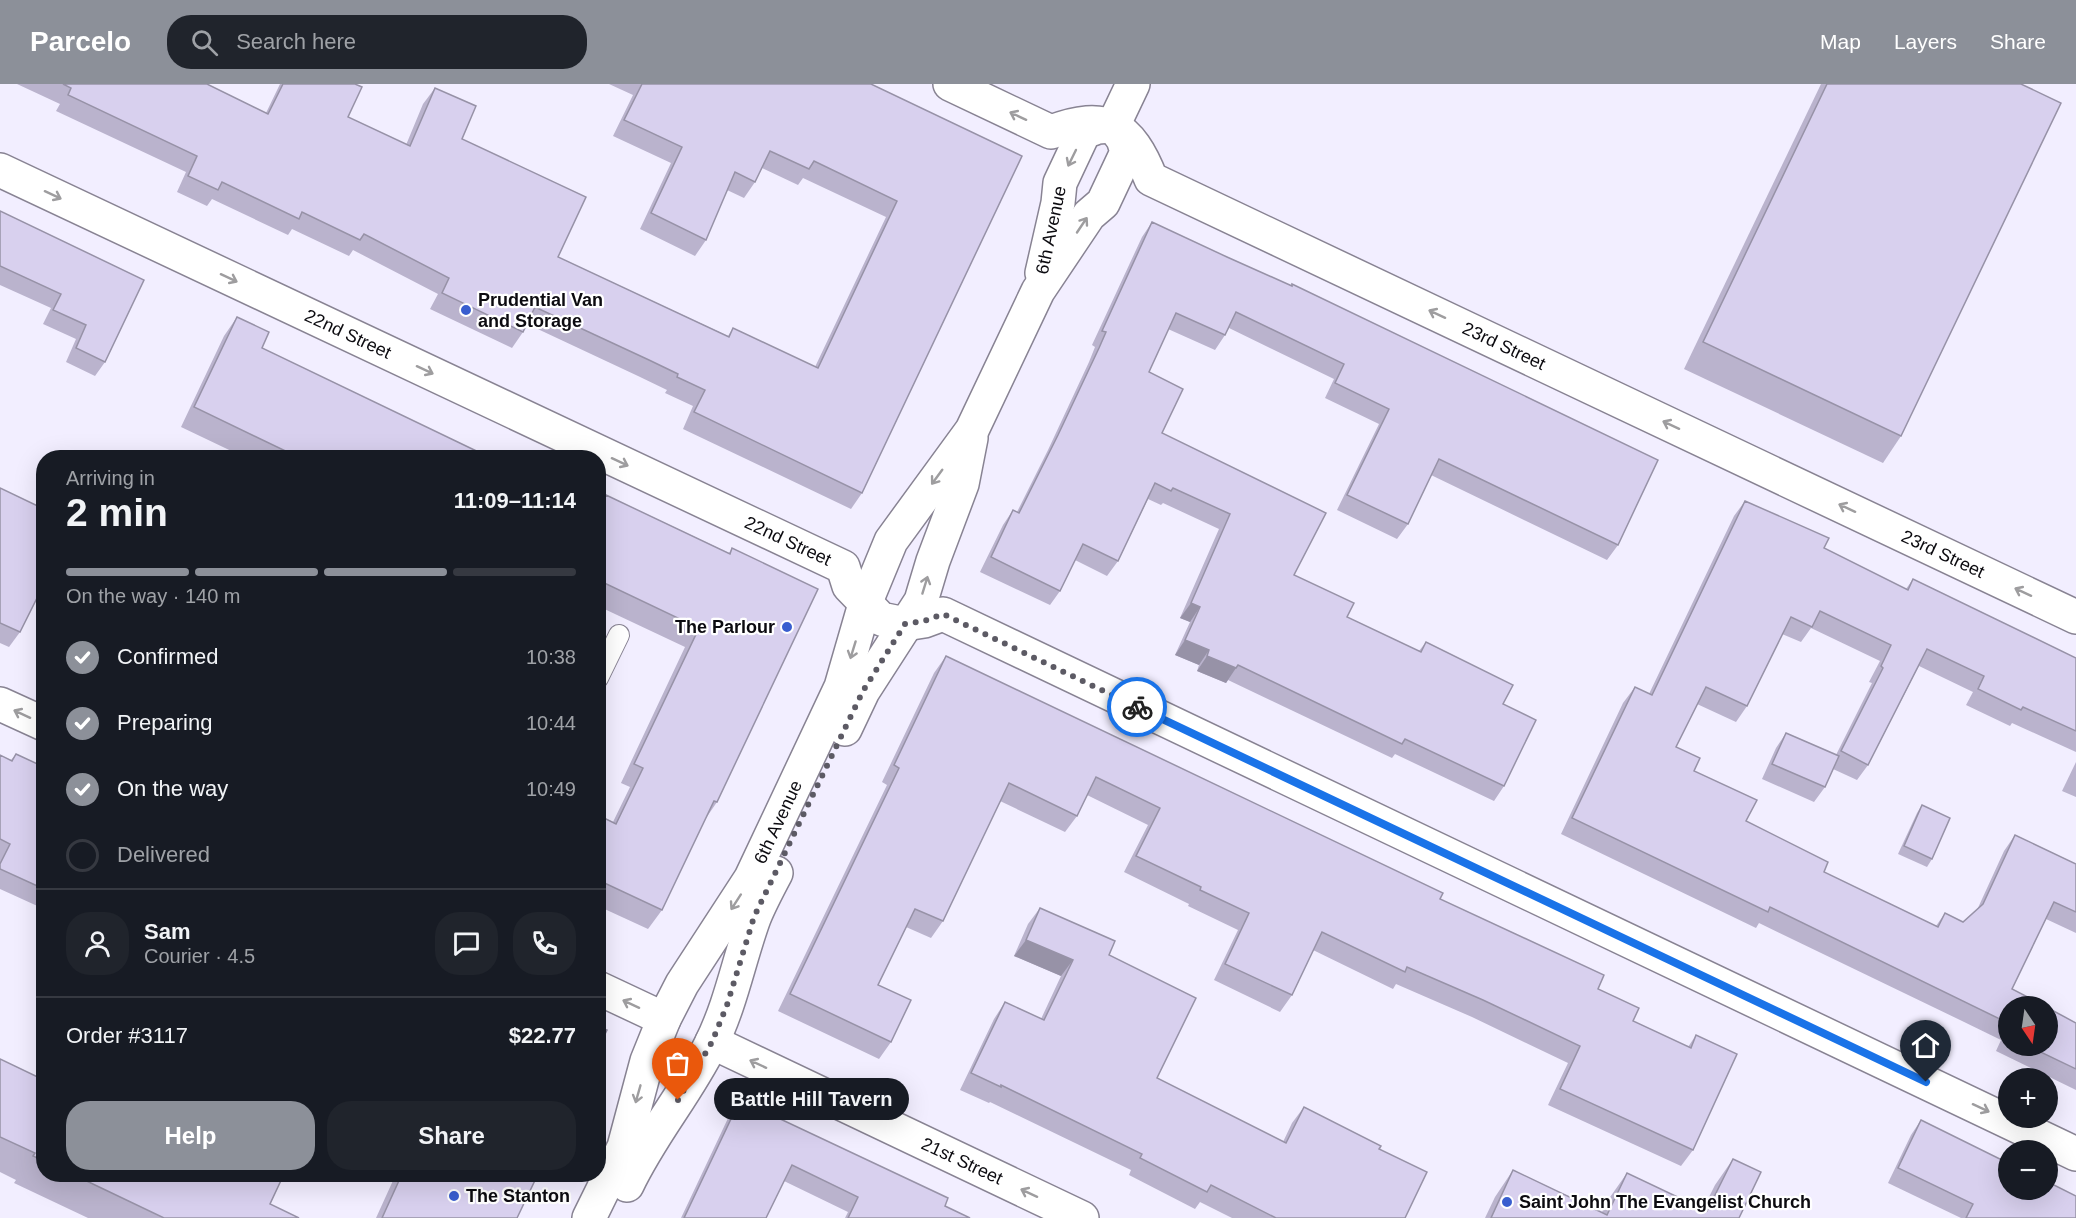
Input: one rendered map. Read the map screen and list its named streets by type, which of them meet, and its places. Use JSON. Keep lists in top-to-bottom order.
{
  "streets": {
    "street": [
      "6th Avenue",
      "22nd Street",
      "23rd Street",
      "21st Street"
    ]
  },
  "crossings": [
    ["6th Avenue", "22nd Street"],
    ["6th Avenue", "23rd Street"],
    ["6th Avenue", "21st Street"]
  ],
  "one_way": ["22nd Street", "23rd Street", "21st Street"],
  "places": [
    "Prudential Van and Storage",
    "The Parlour",
    "Battle Hill Tavern",
    "The Stanton",
    "Saint John The Evangelist Church"
  ],
  "north": "bottom",
  "page": {
    "header": "Parcelo",
    "search": "Search here",
    "nav": ["Map", "Layers", "Share"],
    "heading": ["2 min", "Arriving in", "11:09–11:14"],
    "panel": [
      "Sam",
      "Courier · 4.5",
      "Order #3117",
      "$22.77"
    ],
    "bar": "On the way · 140 m",
    "list": [
      ["Confirmed", "10:38"],
      ["Preparing", "10:44"],
      ["On the way", "10:49"],
      "Delivered"
    ],
    "map_buttons": ["+", "−"],
    "bubble": "Battle Hill Tavern",
    "buttons": ["Help", "Share"]
  }
}
